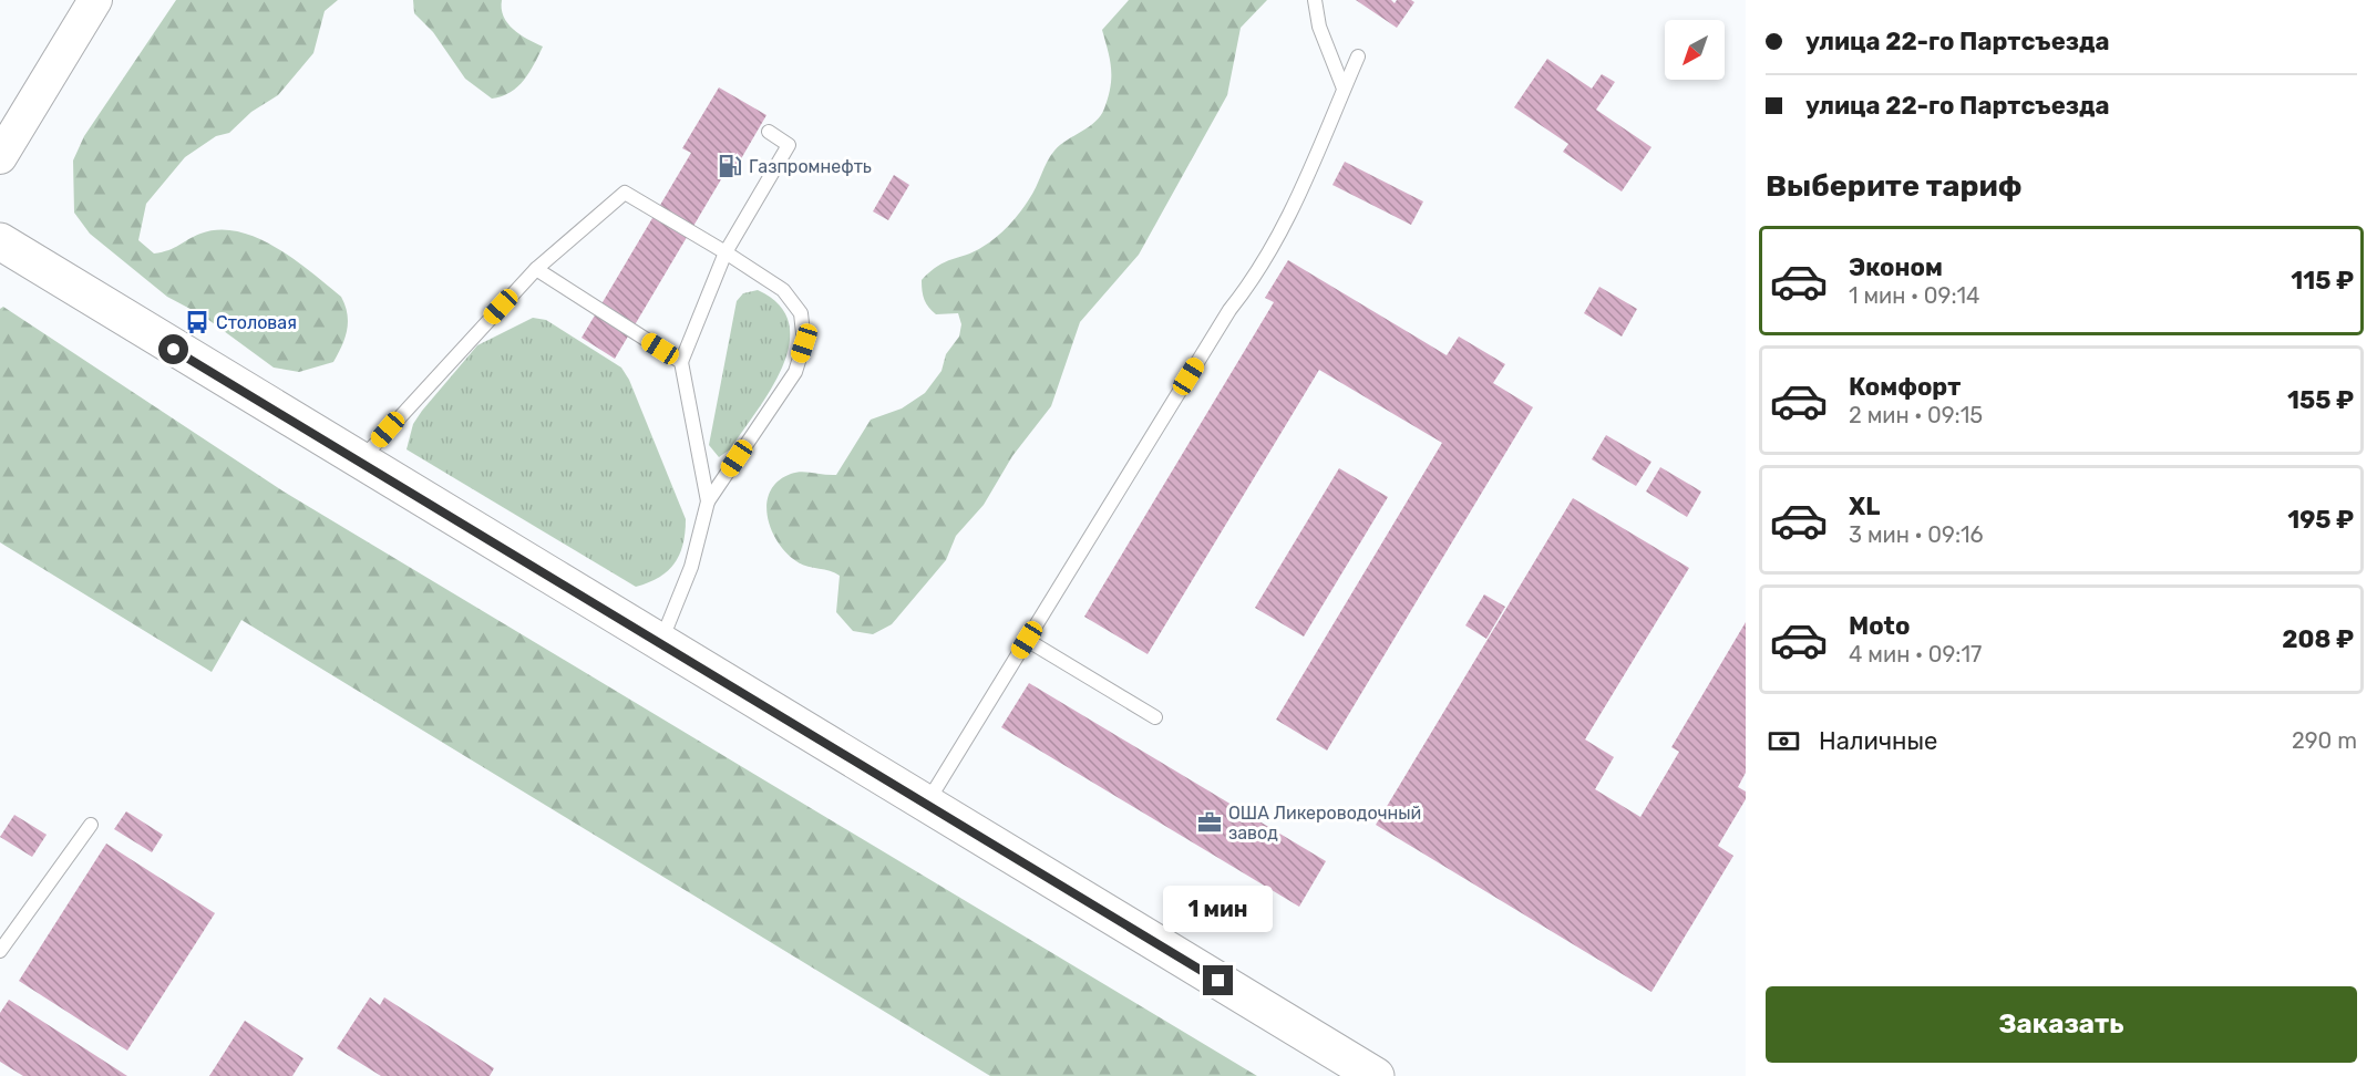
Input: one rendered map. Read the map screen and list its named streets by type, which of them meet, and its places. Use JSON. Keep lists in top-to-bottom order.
{
  "places": {
    "fuel station": ["Газпромнефть"],
    "bus stop": ["Столовая"],
    "office": ["ОША Ликероводочный завод"]
  },
  "north": "bottom left",
  "page": {
    "banner": ["улица 22-го Партсъезда", "улица 22-го Партсъезда"],
    "heading": "Выберите тариф",
    "list": [
      {
        "name": "Эконом",
        "note": "1 мин · 09:14",
        "value": "115 ₽"
      },
      {
        "name": "Комфорт",
        "note": "2 мин · 09:15",
        "value": "155 ₽"
      },
      {
        "name": "XL",
        "note": "3 мин · 09:16",
        "value": "195 ₽"
      },
      {
        "name": "Moto",
        "note": "4 мин · 09:17",
        "value": "208 ₽"
      }
    ],
    "pay": ["Наличные", "290 m"],
    "bubble": "1 мин",
    "buttons": "Заказать"
  }
}
